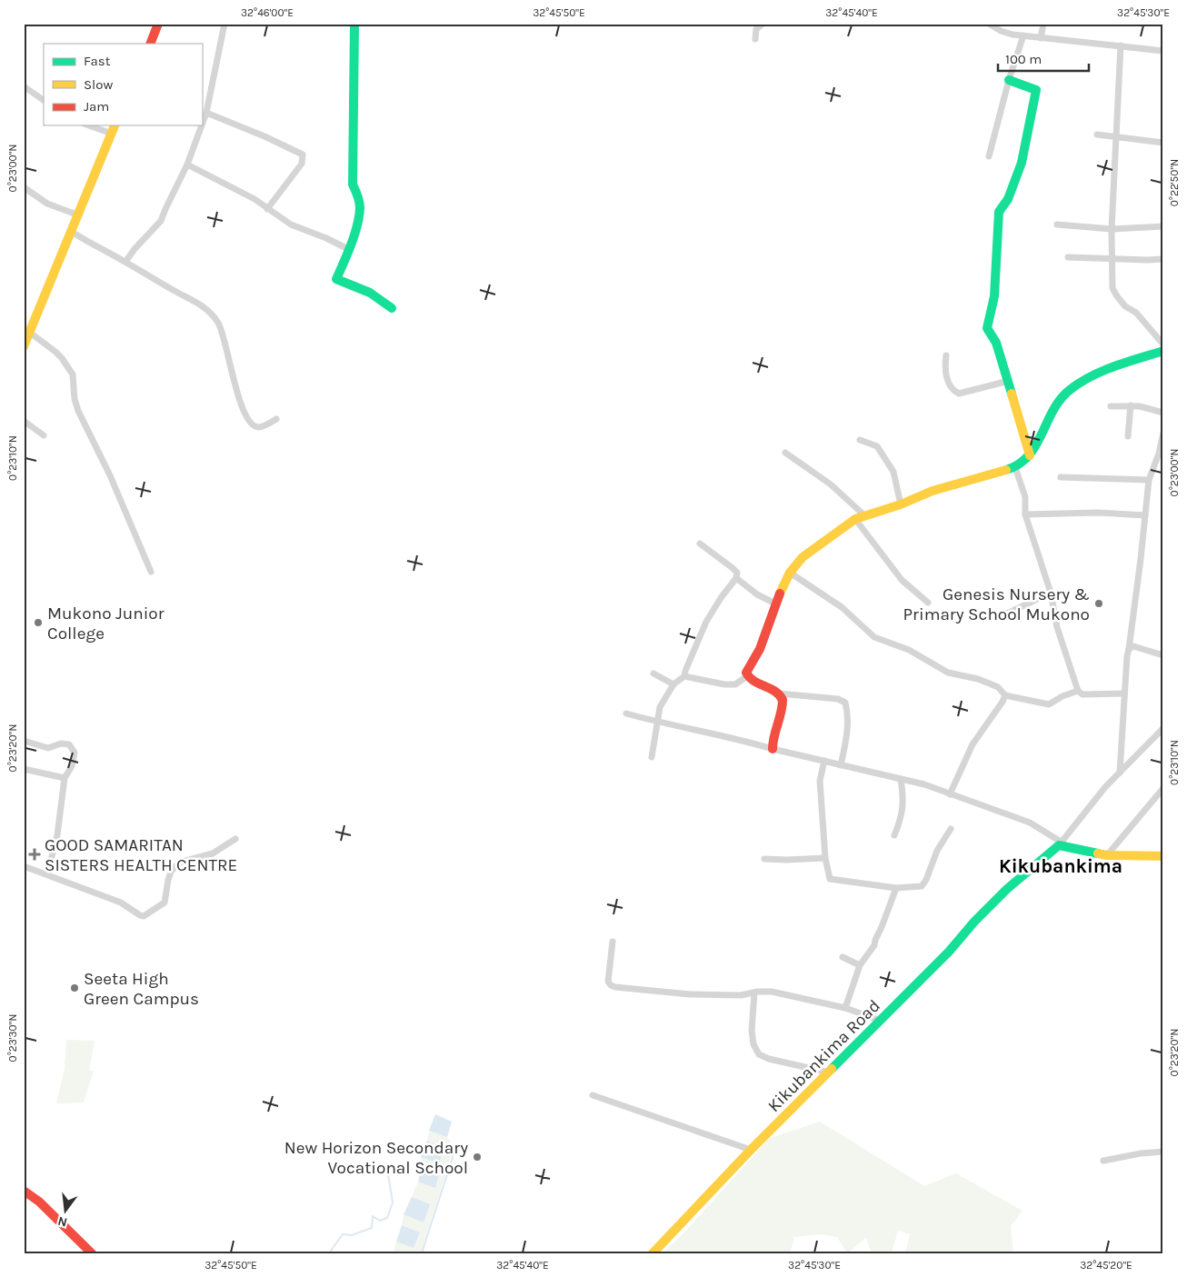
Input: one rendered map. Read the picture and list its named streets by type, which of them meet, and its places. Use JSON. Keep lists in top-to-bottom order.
{
  "streets": {
    "street": ["Kikubankima Road"]
  },
  "districts": ["Kikubankima"],
  "places": {
    "other": [
      "Genesis Nursery & Primary School Mukono",
      "Mukono Junior College",
      "Seeta High Green Campus",
      "New Horizon Secondary Vocational School"
    ],
    "health": ["GOOD SAMARITAN SISTERS HEALTH CENTRE"]
  },
  "legend": ["Fast", "Slow", "Jam"],
  "scale_bar": "100 m",
  "north": "bottom",
  "coordinates": [
    "32°46'00\"E",
    "32°45'50\"E",
    "32°45'40\"E",
    "32°45'30\"E",
    "0°23'00\"N",
    "0°22'50\"N",
    "0°23'10\"N",
    "0°23'20\"N",
    "0°23'30\"N",
    "32°45'20\"E"
  ]
}
